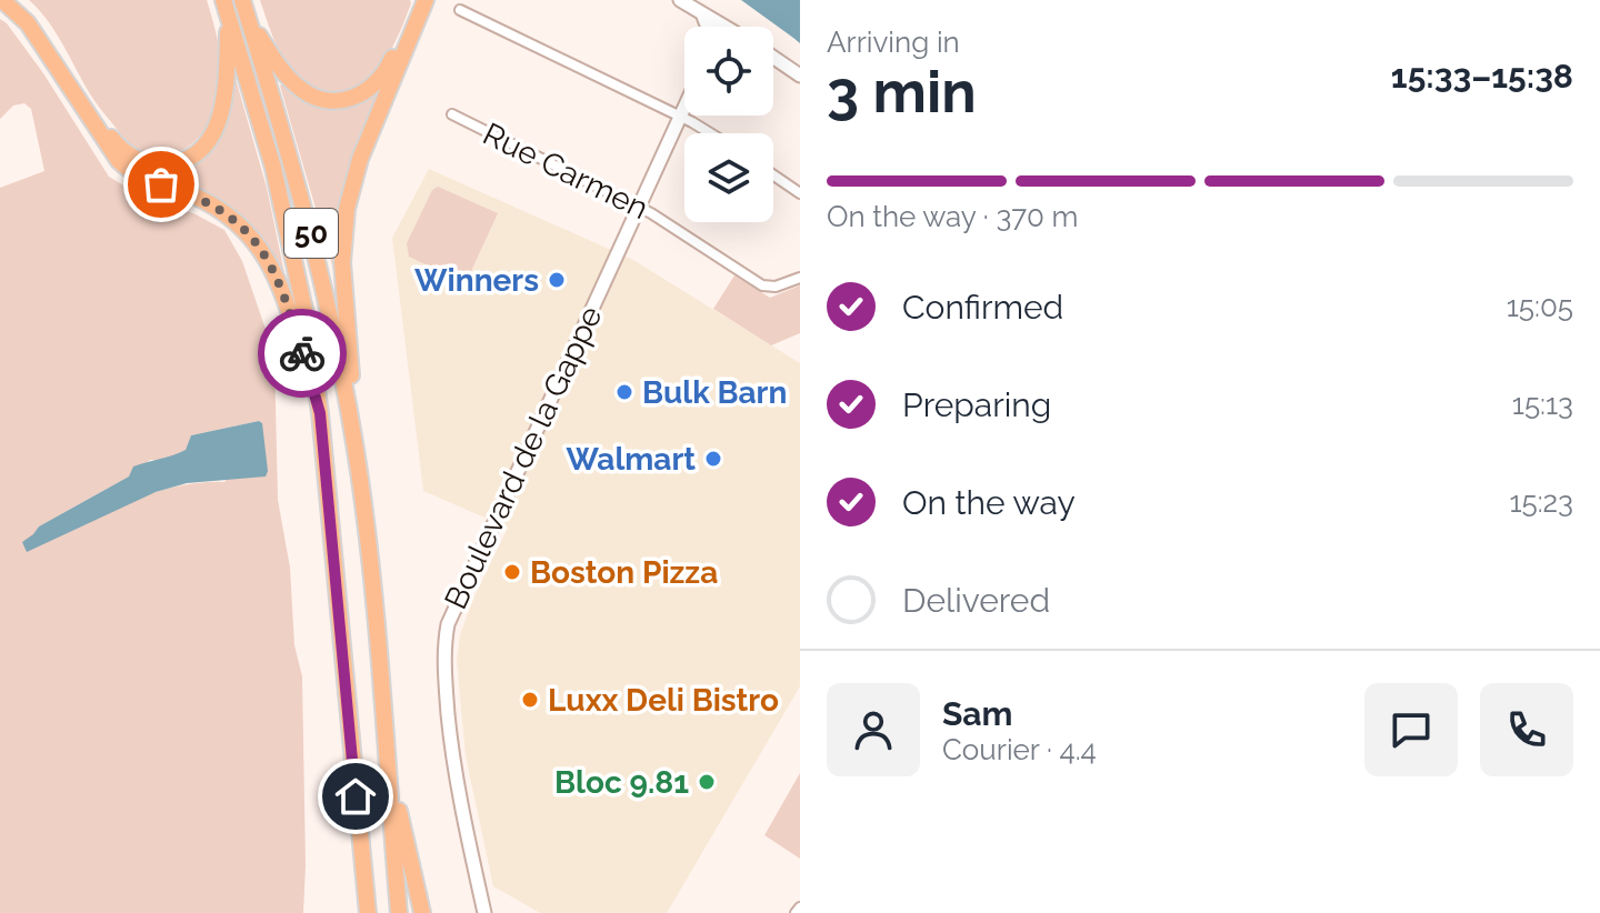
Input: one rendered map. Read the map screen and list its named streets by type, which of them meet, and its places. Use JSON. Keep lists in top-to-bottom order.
{
  "streets": {
    "highway": ["50"],
    "street": ["Rue Carmen", "Boulevard de la Gappe"]
  },
  "crossings": [
    ["Rue Carmen", "Boulevard de la Gappe"]
  ],
  "places": [
    "Winners",
    "Bulk Barn",
    "Walmart",
    "Boston Pizza",
    "Luxx Deli Bistro",
    "Bloc 9.81"
  ],
  "page": {
    "heading": ["3 min", "Arriving in", "15:33–15:38"],
    "panel": ["Sam", "Courier · 4.4"],
    "bar": "On the way · 370 m",
    "list": [
      ["Confirmed", "15:05"],
      ["Preparing", "15:13"],
      ["On the way", "15:23"],
      "Delivered"
    ]
  }
}
